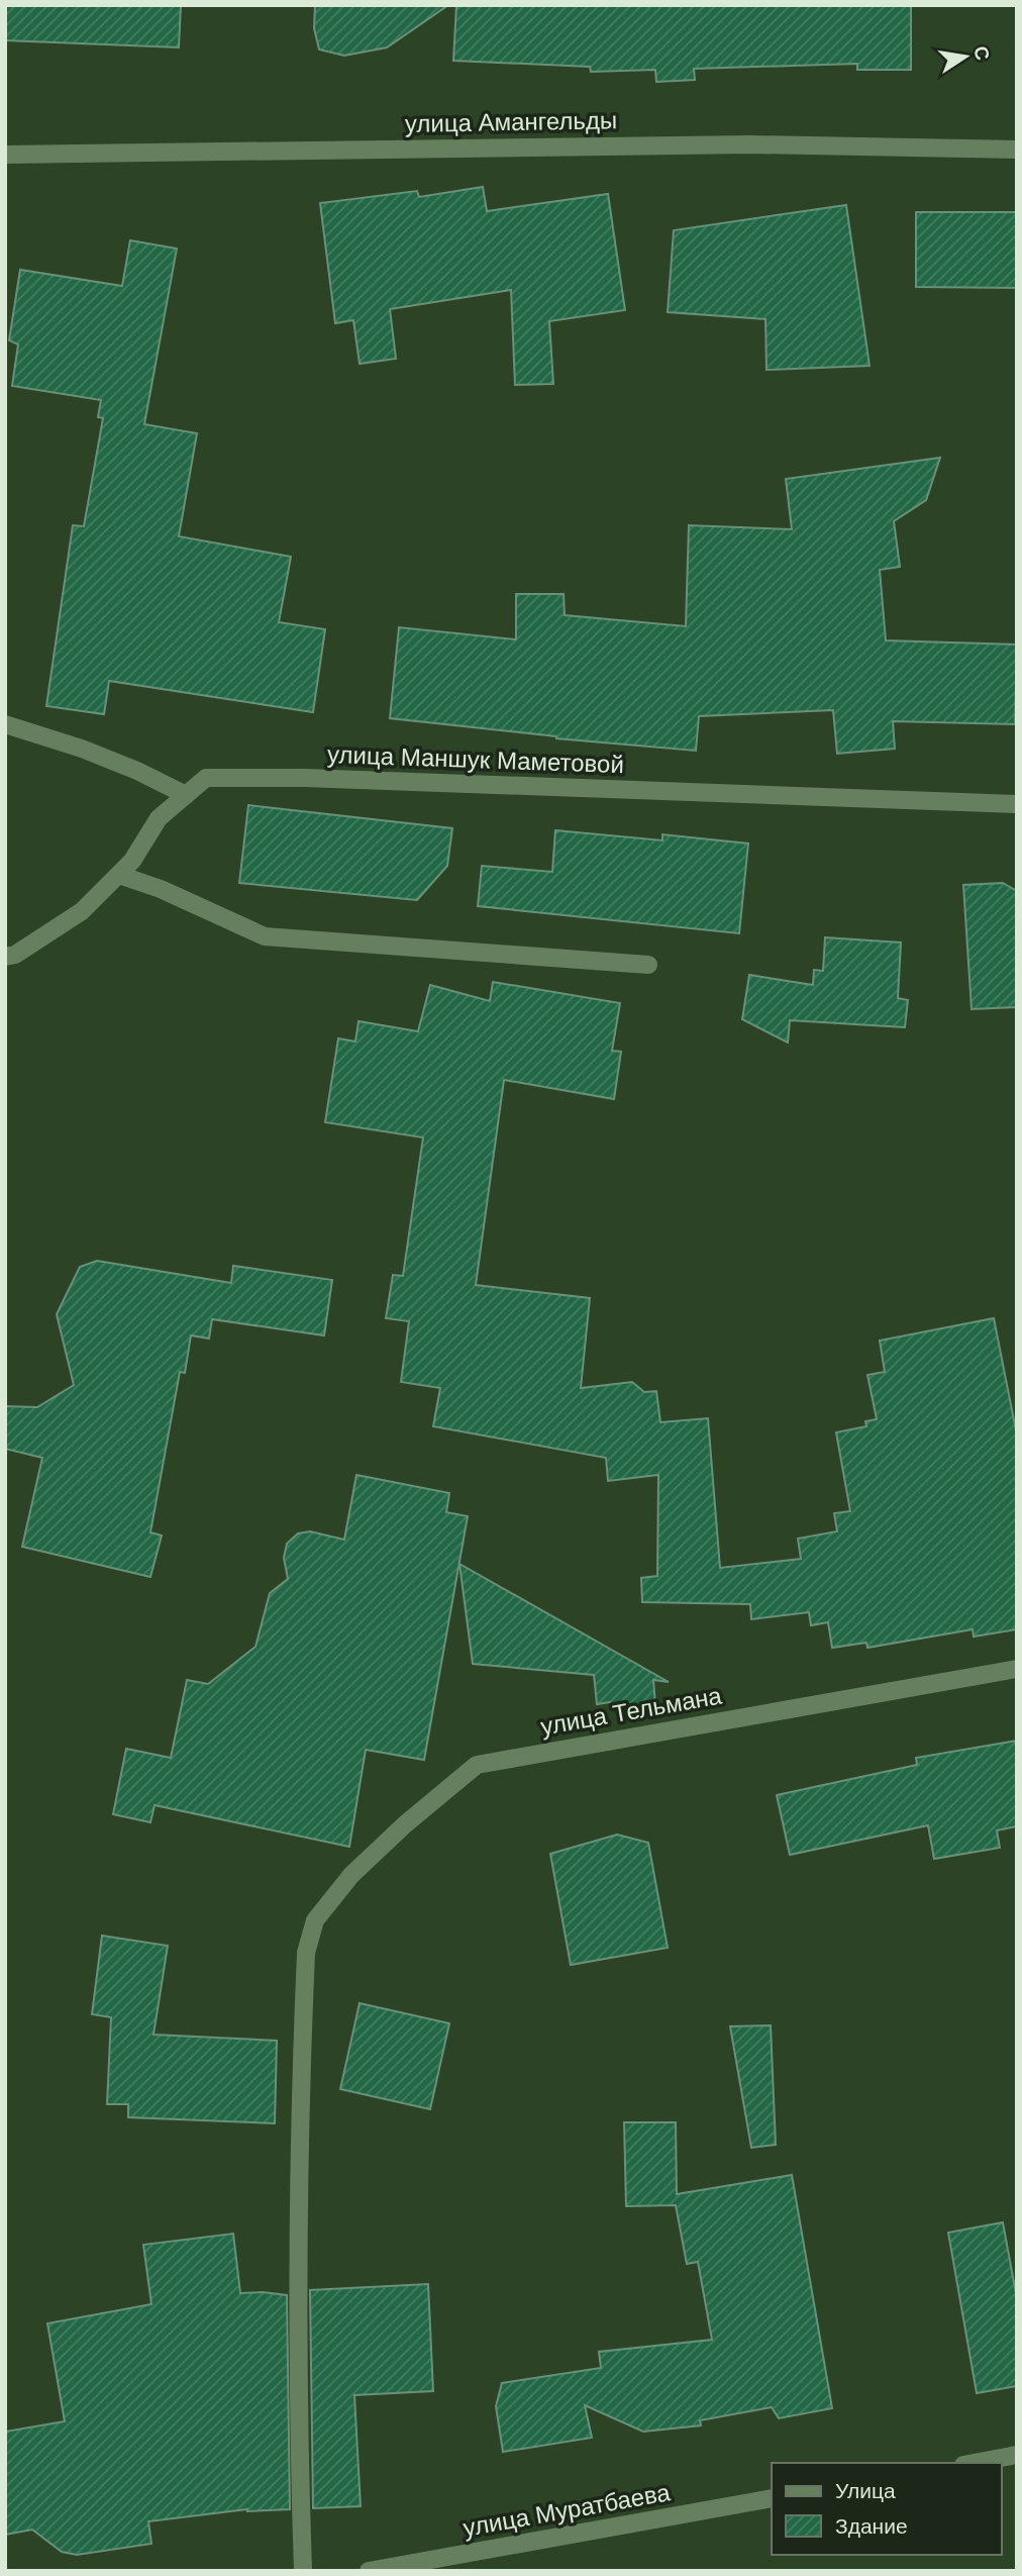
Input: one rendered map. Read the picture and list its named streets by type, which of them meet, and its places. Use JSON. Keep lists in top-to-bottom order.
{
  "streets": {
    "street": [
      "улица Амангельды",
      "улица Маншук Маметовой",
      "улица Тельмана",
      "улица Муратбаева"
    ]
  },
  "legend": ["Улица", "Здание"],
  "north": "right"
}
